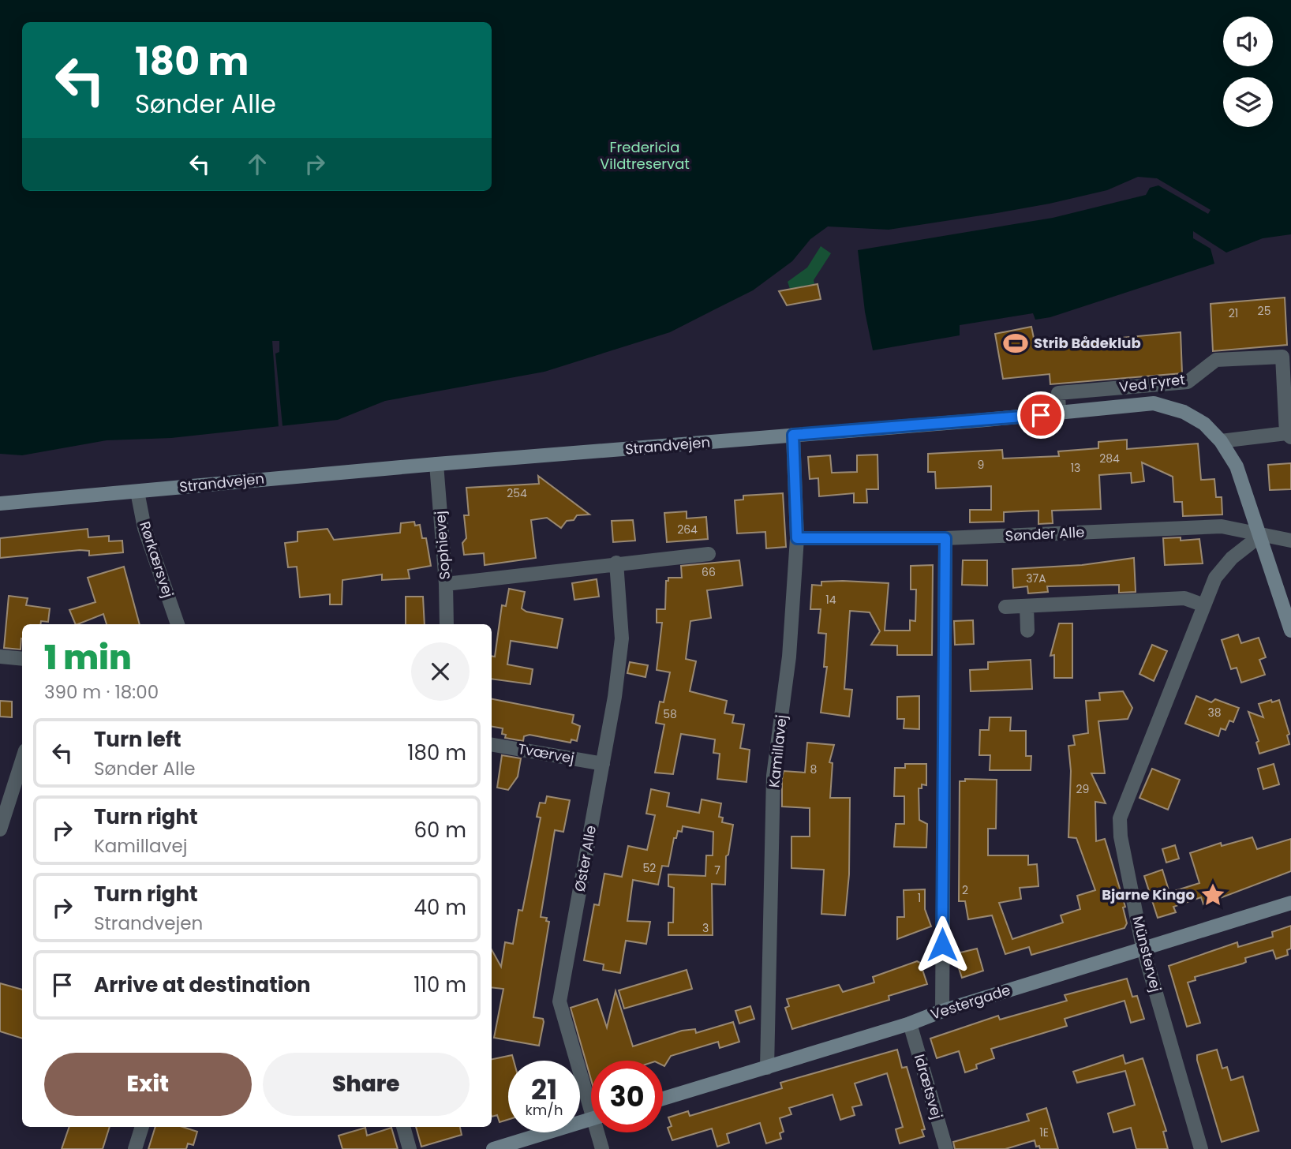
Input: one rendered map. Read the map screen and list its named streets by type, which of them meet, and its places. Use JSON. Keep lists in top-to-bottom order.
{
  "streets": {
    "street": [
      "Ved Fyret",
      "Strandvejen",
      "Sønder Alle",
      "Sophievej",
      "Rørkærsvej",
      "Kamillavej",
      "Tværvej",
      "Øster Alle",
      "Münstervej",
      "Vestergade",
      "Idrætsvej"
    ]
  },
  "crossings": [
    ["Ved Fyret", "Strandvejen"],
    ["Strandvejen", "Sønder Alle"],
    ["Strandvejen", "Sophievej"],
    ["Strandvejen", "Rørkærsvej"],
    ["Strandvejen", "Kamillavej"],
    ["Strandvejen", "Münstervej"],
    ["Sønder Alle", "Kamillavej"],
    ["Sønder Alle", "Münstervej"],
    ["Kamillavej", "Vestergade"],
    ["Tværvej", "Øster Alle"],
    ["Münstervej", "Vestergade"],
    ["Vestergade", "Idrætsvej"]
  ],
  "parks": ["Fredericia Vildtreservat"],
  "places": {
    "sports": ["Strib Bådeklub"],
    "place": ["Bjarne Kingo"]
  },
  "house_numbers": [
    "25",
    "21",
    "284",
    "9",
    "13",
    "254",
    "264",
    "66",
    "37A",
    "14",
    "38",
    "58",
    "8",
    "29",
    "52",
    "7",
    "2",
    "1",
    "3",
    "1E"
  ],
  "page": {
    "turn": ["180 m", "Sønder Alle"],
    "heading": ["1 min", "390 m · 18:00"],
    "list": [
      {
        "name": "Turn left",
        "note": "Sønder Alle",
        "value": "180 m"
      },
      {
        "name": "Turn right",
        "note": "Kamillavej",
        "value": "60 m"
      },
      {
        "name": "Turn right",
        "note": "Strandvejen",
        "value": "40 m"
      },
      {
        "name": "Arrive at destination",
        "value": "110 m"
      }
    ],
    "buttons": ["Exit", "Share"],
    "speed": "21 km/h",
    "limit": "30"
  }
}
